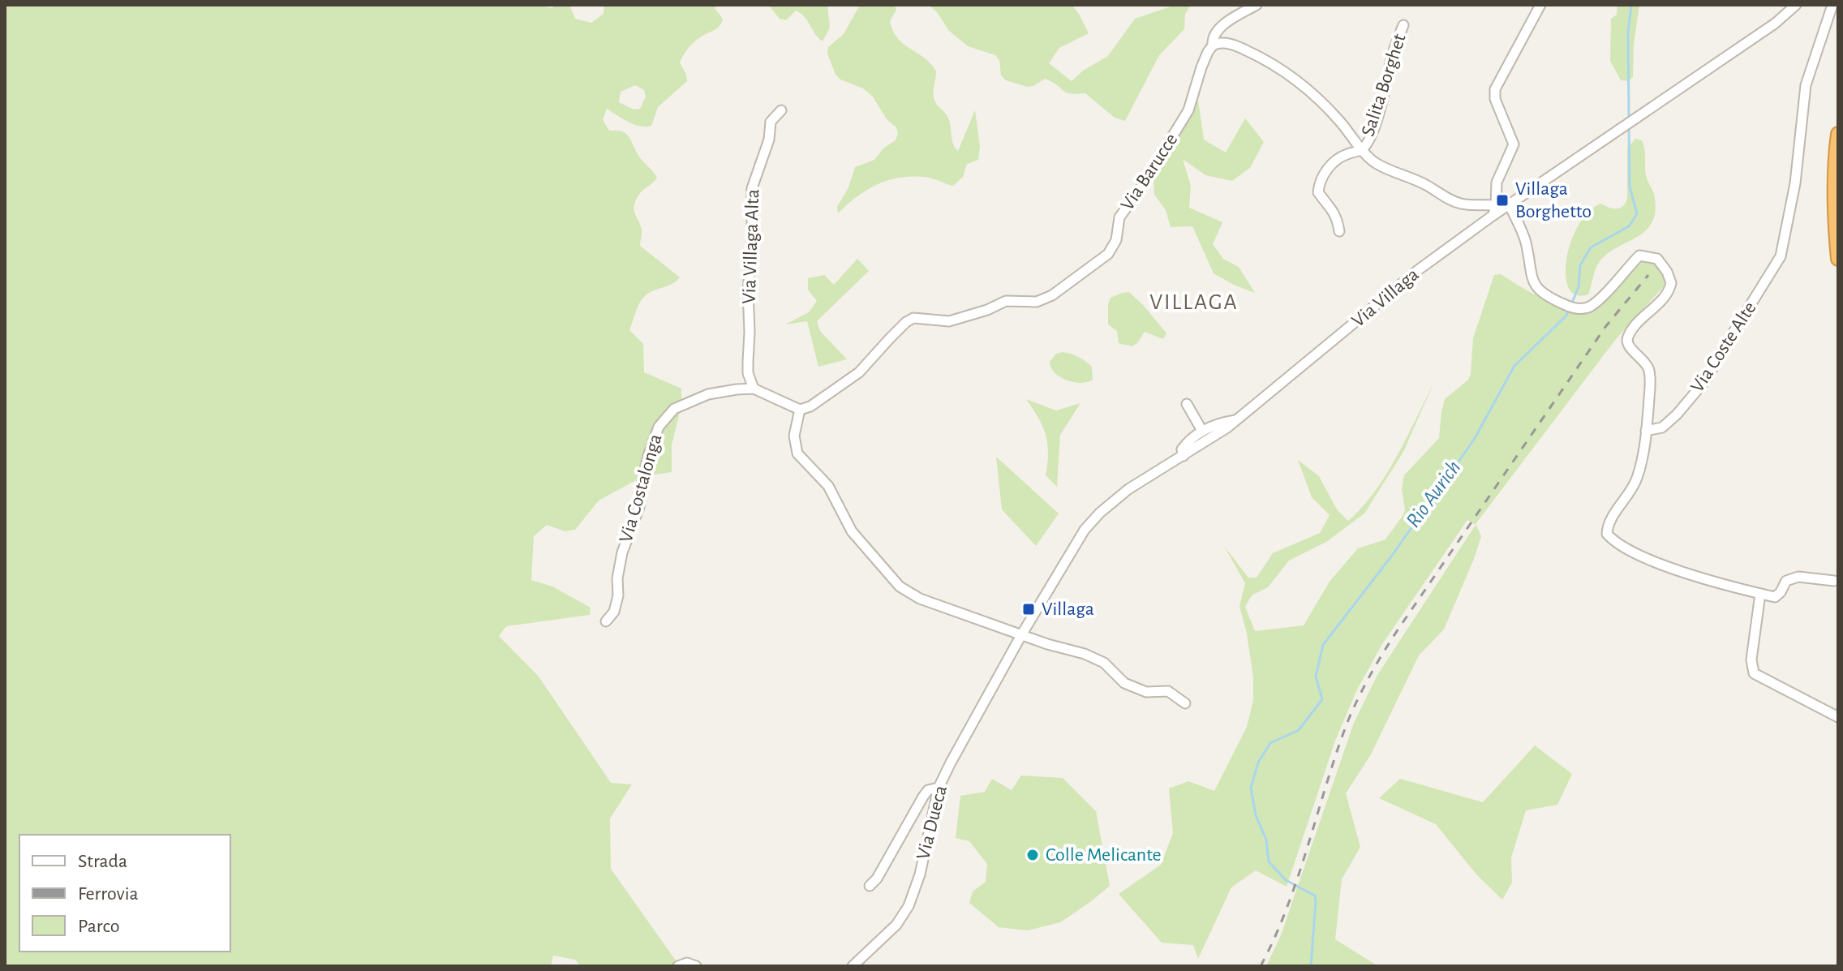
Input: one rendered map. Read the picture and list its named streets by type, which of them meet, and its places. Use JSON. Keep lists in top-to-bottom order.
{
  "streets": {
    "street": [
      "Salita Borghet",
      "Via Barucce",
      "Via Villaga Alta",
      "Via Villaga",
      "Via Coste Alte",
      "Via Costalonga",
      "Via Dueca"
    ]
  },
  "crossings": [
    ["Via Villaga Alta", "Via Costalonga"],
    ["Via Villaga", "Via Dueca"]
  ],
  "districts": ["VILLAGA"],
  "water": ["Rio Aurich"],
  "places": {
    "transit": ["Villaga Borghetto", "Villaga"],
    "other": ["Colle Melicante"]
  },
  "legend": ["Strada", "Ferrovia", "Parco"]
}
